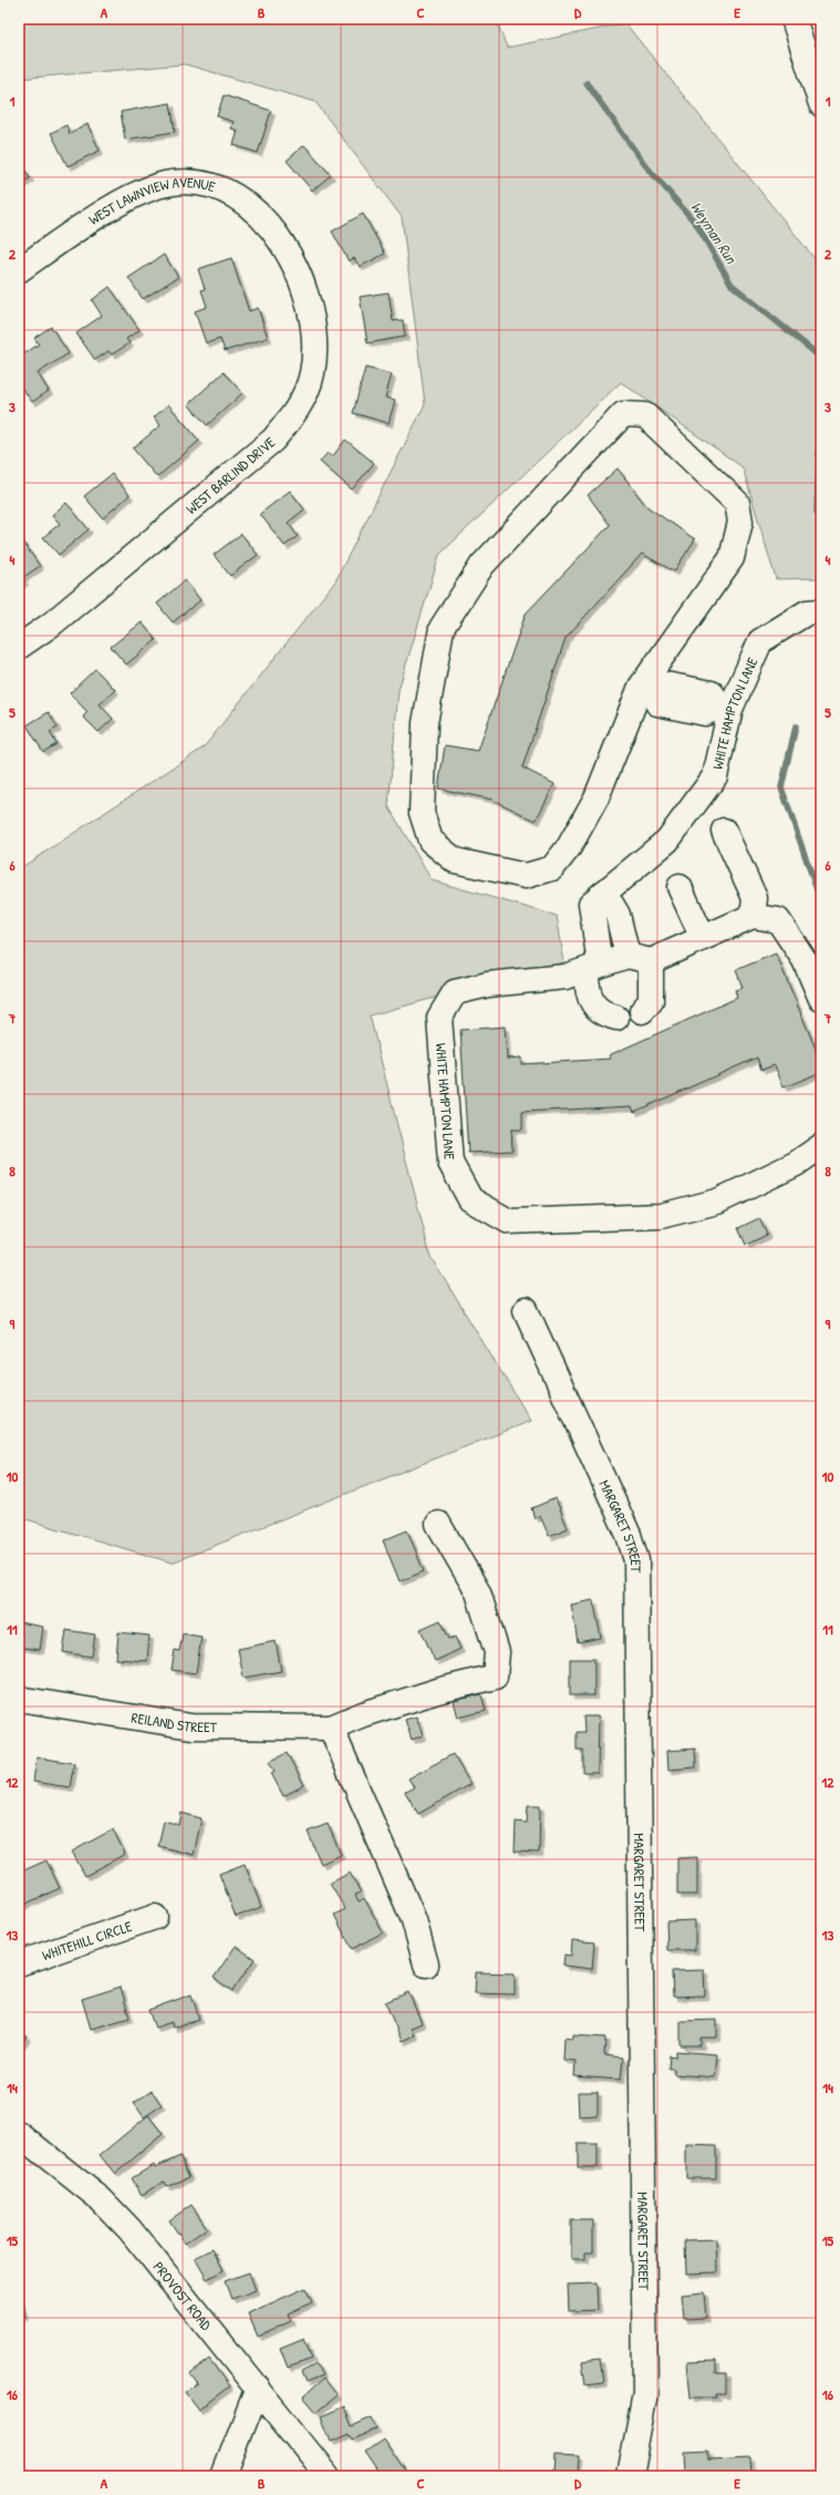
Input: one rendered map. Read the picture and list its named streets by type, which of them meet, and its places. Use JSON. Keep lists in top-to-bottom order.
{
  "streets": {
    "street": [
      "WEST LAWNVIEW AVENUE",
      "WEST BARLIND DRIVE",
      "WHITE HAMPTON LANE",
      "MARGARET STREET",
      "REILAND STREET",
      "WHITEHILL CIRCLE",
      "PROVOST ROAD"
    ]
  },
  "crossings": [
    ["WEST LAWNVIEW AVENUE", "WEST BARLIND DRIVE"]
  ],
  "water": ["Weyman Run"],
  "grid": {
    "columns": [
      "A",
      "B",
      "C",
      "D",
      "E"
    ],
    "rows": [
      "1",
      "2",
      "3",
      "4",
      "5",
      "6",
      "7",
      "8",
      "9",
      "10",
      "11",
      "12",
      "13",
      "14",
      "15",
      "16"
    ]
  }
}
